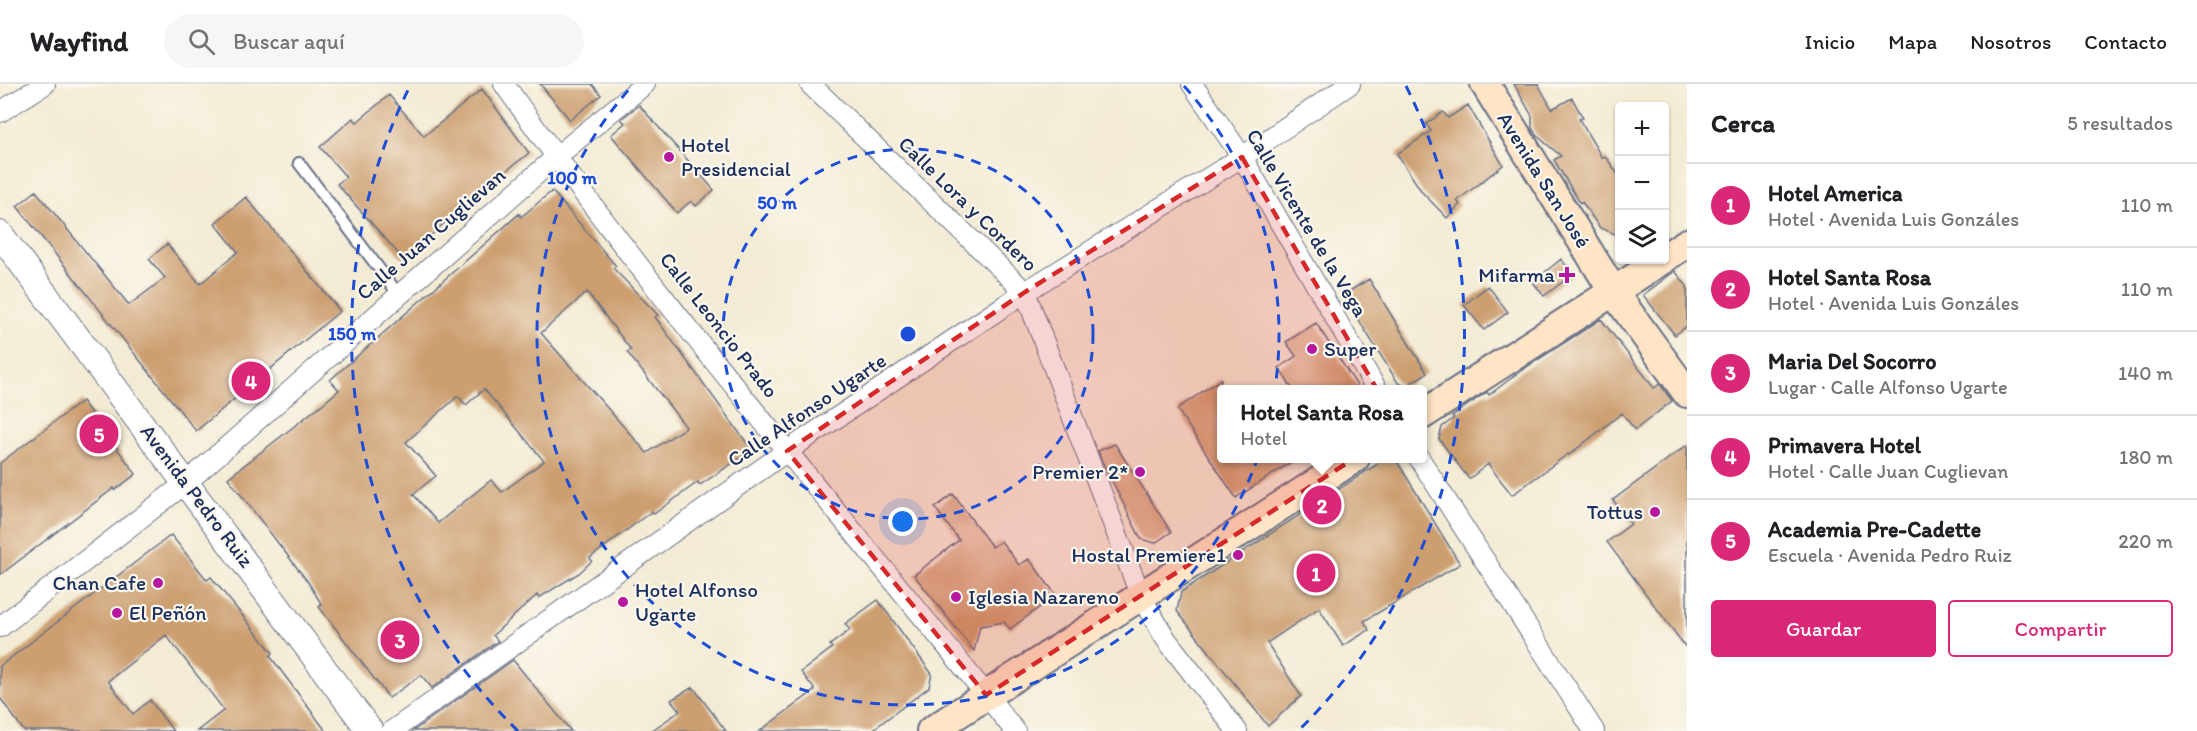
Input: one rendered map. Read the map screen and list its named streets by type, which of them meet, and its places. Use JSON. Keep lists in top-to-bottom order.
{
  "streets": {
    "main road": ["Avenida San José"],
    "street": [
      "Calle Lora y Cordero",
      "Calle Vicente de la Vega",
      "Calle Juan Cuglievan",
      "Calle Leoncio Prado",
      "Calle Alfonso Ugarte",
      "Avenida Pedro Ruiz"
    ]
  },
  "crossings": [
    ["Calle Lora y Cordero", "Calle Alfonso Ugarte"],
    ["Calle Vicente de la Vega", "Calle Alfonso Ugarte"],
    ["Calle Juan Cuglievan", "Calle Leoncio Prado"],
    ["Calle Juan Cuglievan", "Avenida Pedro Ruiz"],
    ["Calle Leoncio Prado", "Calle Alfonso Ugarte"]
  ],
  "places": {
    "other": [
      "Hotel Presidencial",
      "Super",
      "Premier 2*",
      "Tottus",
      "Hostal Premiere1",
      "Chan Cafe",
      "Iglesia Nazareno",
      "Hotel Alfonso Ugarte",
      "El Peñón"
    ],
    "health": ["Mifarma"]
  },
  "page": {
    "header": "Wayfind",
    "search": "Buscar aquí",
    "nav": [
      "Inicio",
      "Mapa",
      "Nosotros",
      "Contacto"
    ],
    "heading": ["Cerca", "5 resultados"],
    "map_buttons": ["+", "−"],
    "list": [
      {
        "mark": "1",
        "name": "Hotel America",
        "note": "Hotel · Avenida Luis Gonzáles",
        "value": "110 m"
      },
      {
        "mark": "2",
        "name": "Hotel Santa Rosa",
        "note": "Hotel · Avenida Luis Gonzáles",
        "value": "110 m"
      },
      {
        "mark": "3",
        "name": "Maria Del Socorro",
        "note": "Lugar · Calle Alfonso Ugarte",
        "value": "140 m"
      },
      {
        "mark": "4",
        "name": "Primavera Hotel",
        "note": "Hotel · Calle Juan Cuglievan",
        "value": "180 m"
      },
      {
        "mark": "5",
        "name": "Academia Pre-Cadette",
        "note": "Escuela · Avenida Pedro Ruiz",
        "value": "220 m"
      }
    ],
    "pins": [
      "4",
      "5",
      "2",
      "1",
      "3"
    ],
    "popup": ["Hotel Santa Rosa", "Hotel"],
    "buttons": ["Guardar", "Compartir"]
  },
  "rings": ["100 m", "50 m", "150 m"]
}
